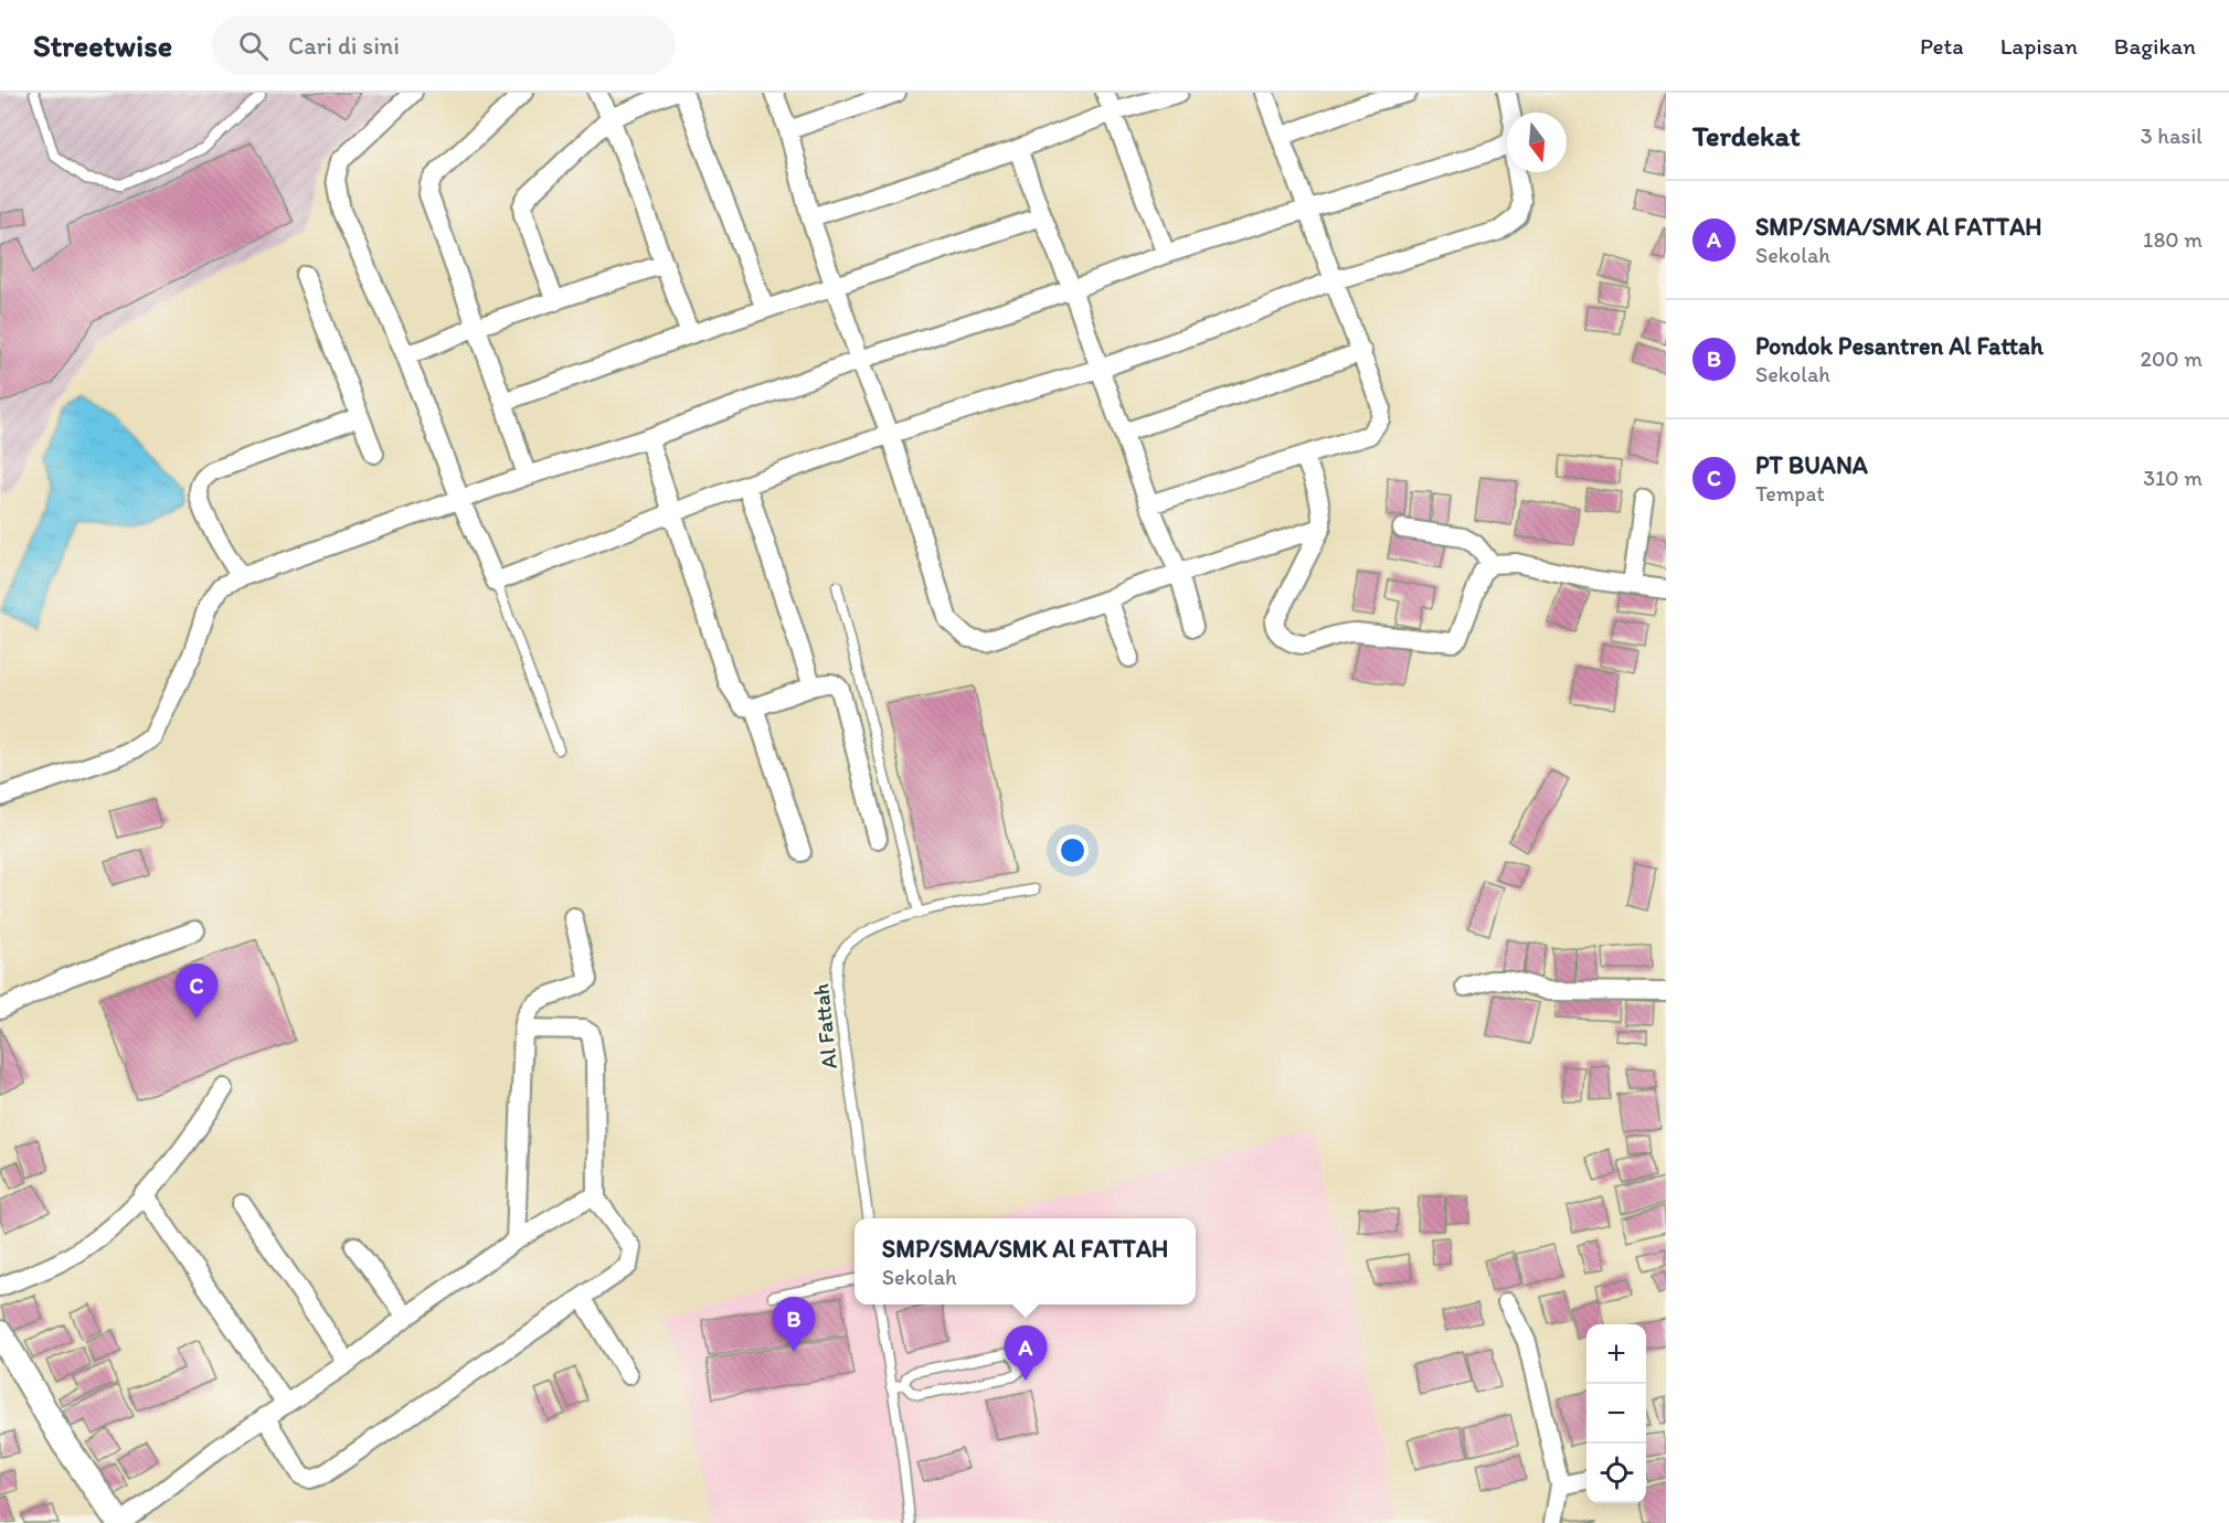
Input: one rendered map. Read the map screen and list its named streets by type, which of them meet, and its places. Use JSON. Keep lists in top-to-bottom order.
{
  "streets": {
    "lane": ["Al Fattah"]
  },
  "north": "bottom",
  "page": {
    "header": "Streetwise",
    "search": "Cari di sini",
    "nav": ["Peta", "Lapisan", "Bagikan"],
    "heading": ["Terdekat", "3 hasil"],
    "list": [
      {
        "mark": "A",
        "name": "SMP/SMA/SMK Al FATTAH",
        "note": "Sekolah",
        "value": "180 m"
      },
      {
        "mark": "B",
        "name": "Pondok Pesantren Al Fattah",
        "note": "Sekolah",
        "value": "200 m"
      },
      {
        "mark": "C",
        "name": "PT BUANA",
        "note": "Tempat",
        "value": "310 m"
      }
    ],
    "pins": ["C", "B", "A"],
    "popup": ["SMP/SMA/SMK Al FATTAH", "Sekolah"],
    "map_buttons": ["+", "−"]
  }
}
